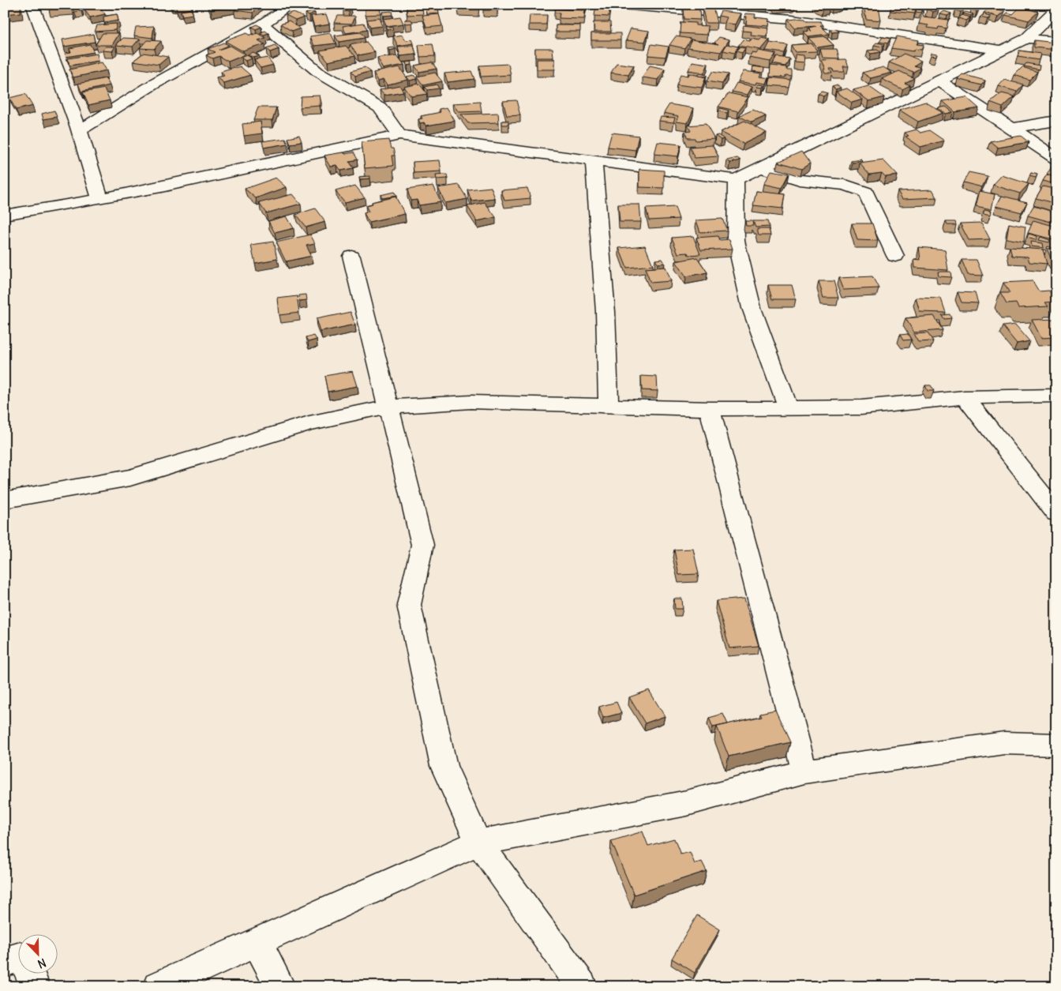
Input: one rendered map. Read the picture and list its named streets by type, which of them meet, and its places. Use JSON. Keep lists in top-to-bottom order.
{
  "north": "bottom right"
}
